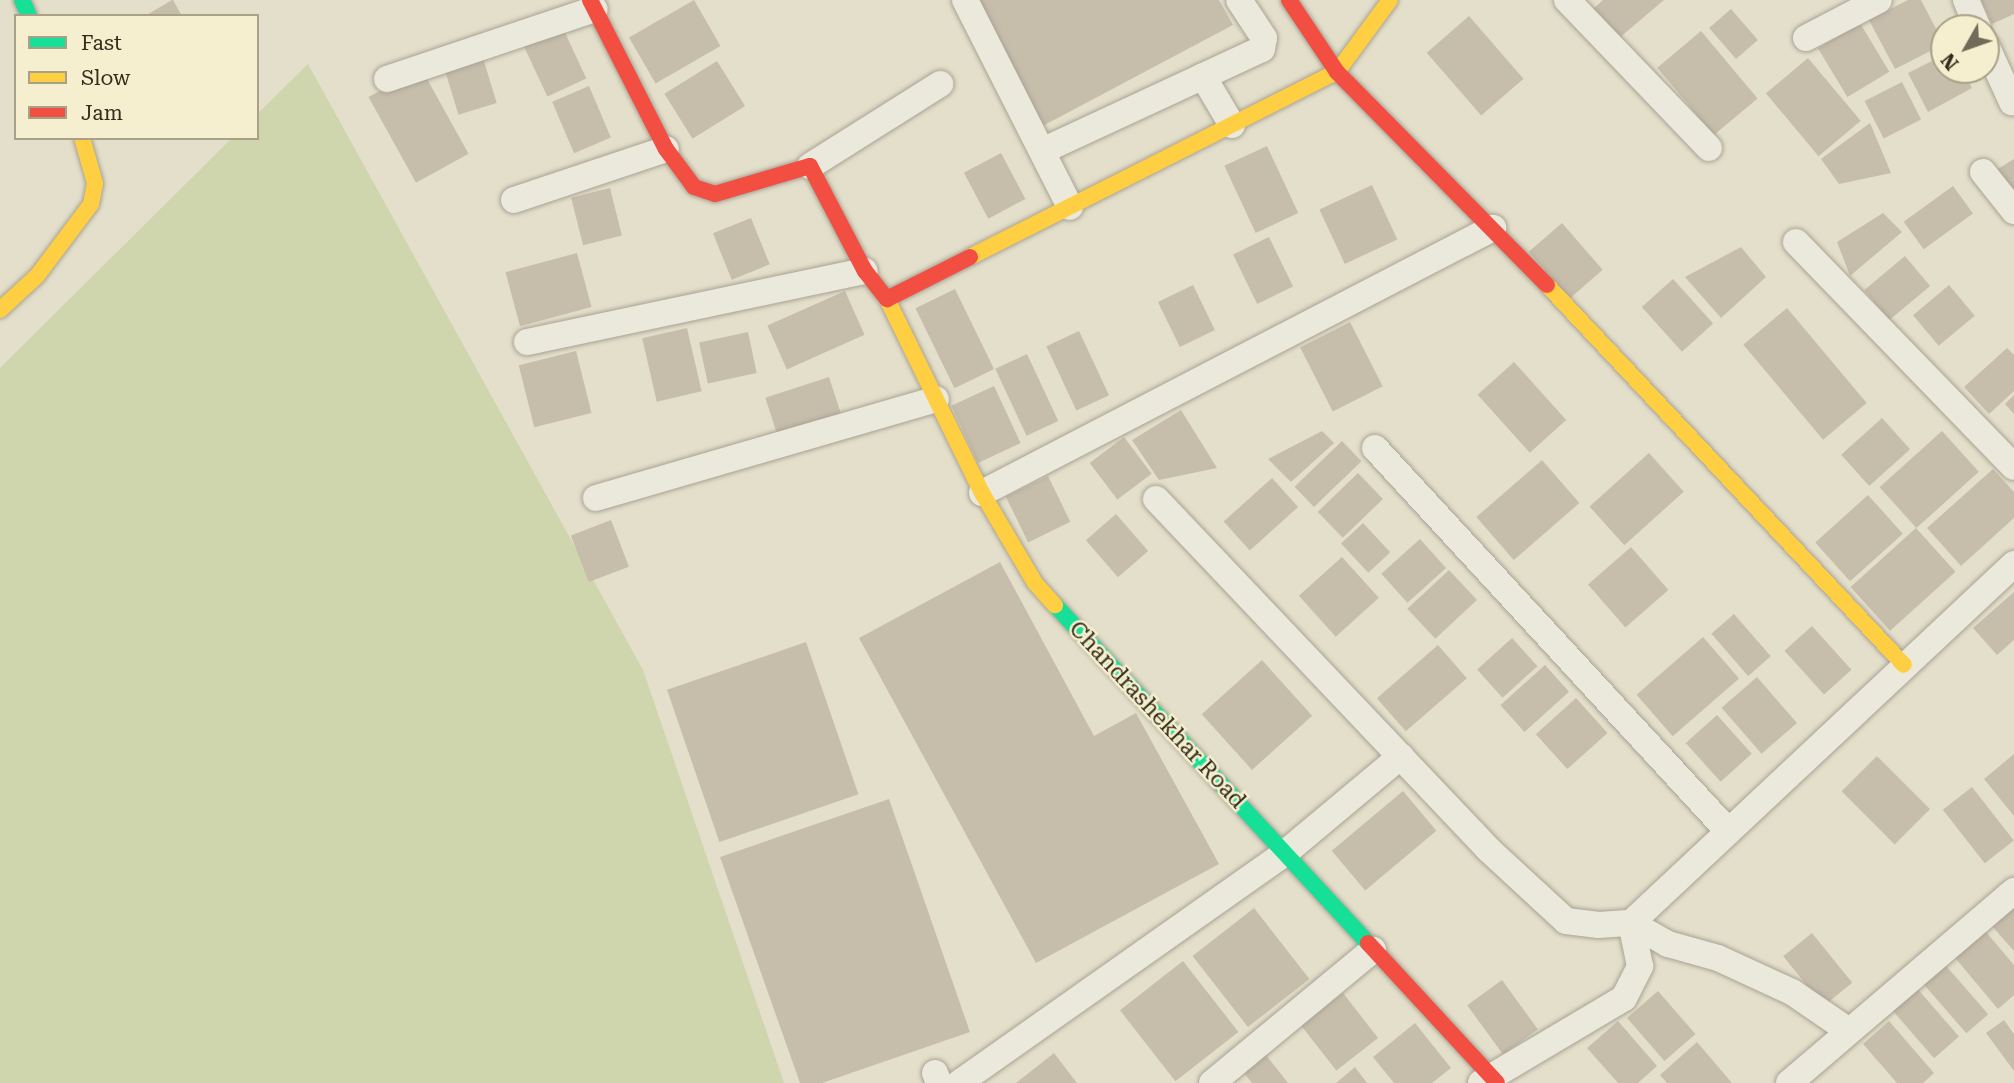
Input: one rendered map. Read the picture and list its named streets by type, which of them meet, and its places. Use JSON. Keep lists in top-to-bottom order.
{
  "streets": {
    "street": ["Chandrashekhar Road"]
  },
  "legend": ["Fast", "Slow", "Jam"],
  "north": "bottom left"
}
